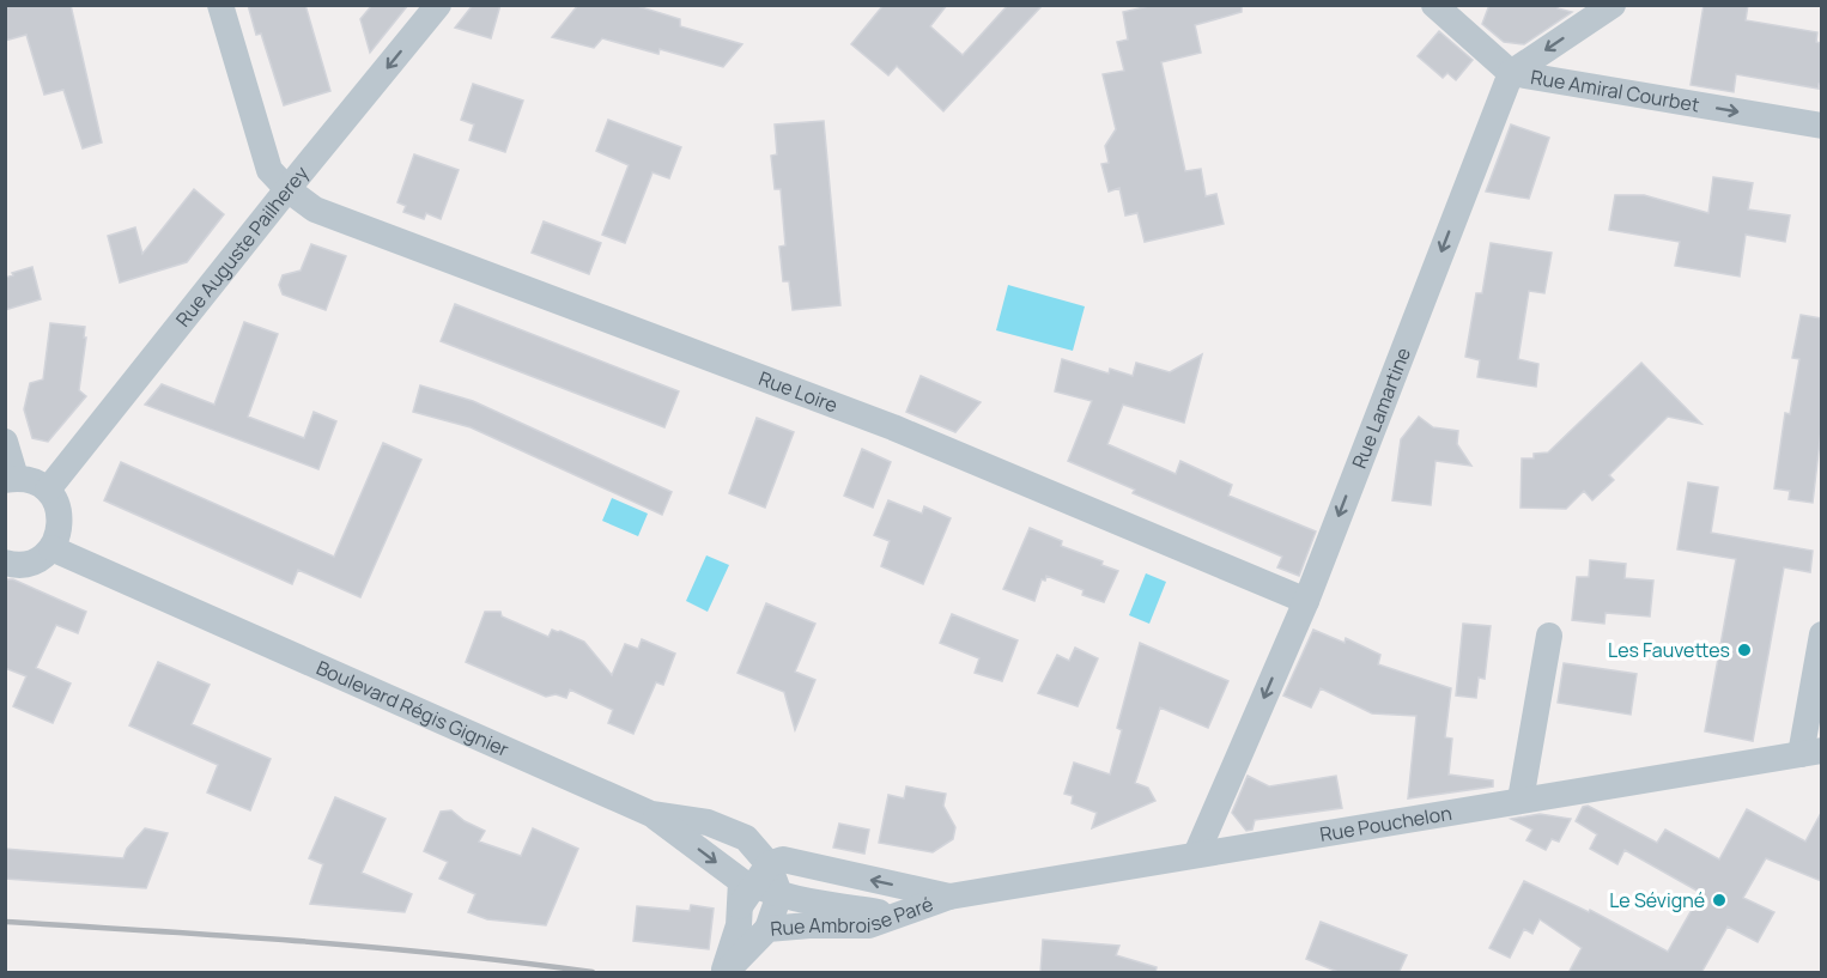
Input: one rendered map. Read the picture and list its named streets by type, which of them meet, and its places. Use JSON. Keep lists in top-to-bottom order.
{
  "streets": {
    "street": [
      "Rue Amiral Courbet",
      "Rue Auguste Pailherey",
      "Rue Loire",
      "Rue Lamartine",
      "Boulevard Régis Gignier",
      "Rue Pouchelon",
      "Rue Ambroise Paré"
    ]
  },
  "crossings": [
    ["Rue Amiral Courbet", "Rue Lamartine"],
    ["Rue Auguste Pailherey", "Rue Loire"],
    ["Rue Loire", "Rue Lamartine"],
    ["Rue Lamartine", "Rue Pouchelon"],
    ["Boulevard Régis Gignier", "Rue Ambroise Paré"],
    ["Rue Pouchelon", "Rue Ambroise Paré"]
  ],
  "one_way": ["Rue Amiral Courbet", "Rue Auguste Pailherey", "Rue Lamartine"],
  "places": ["Les Fauvettes", "Le Sévigné"]
}
